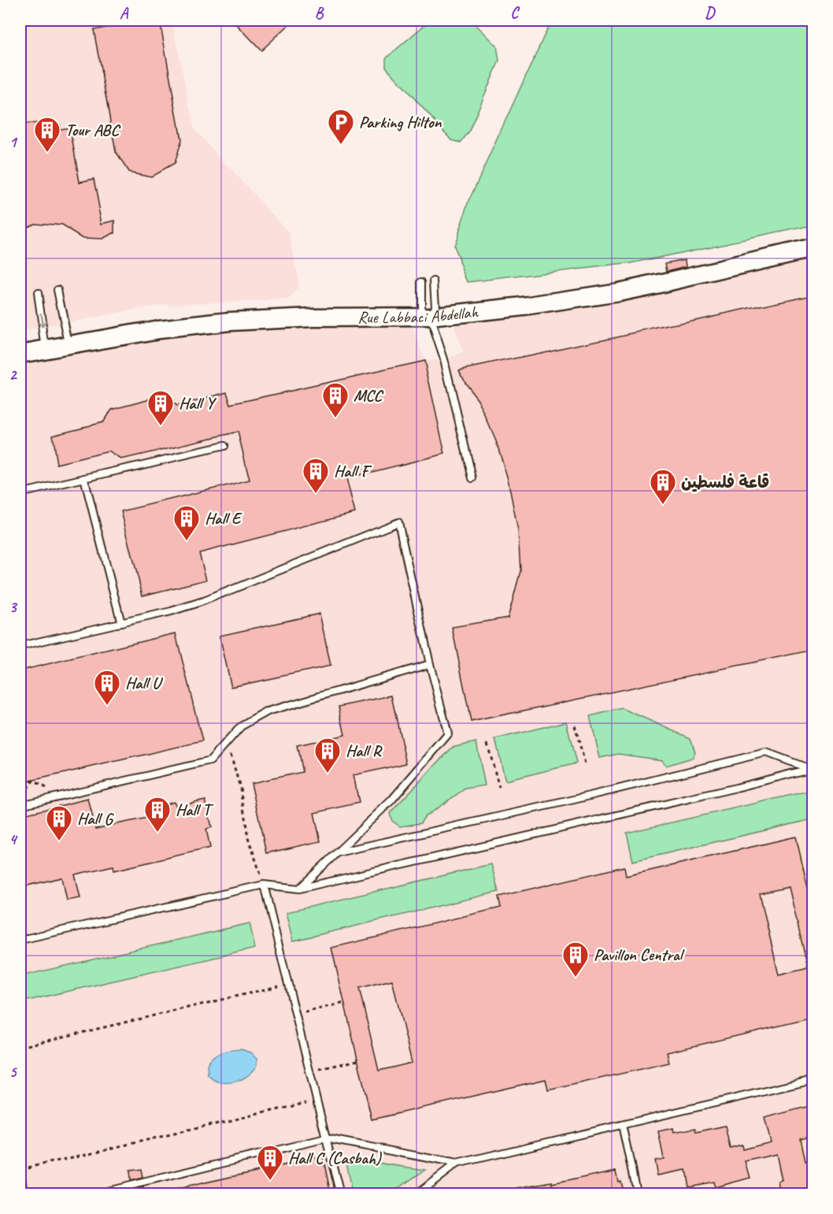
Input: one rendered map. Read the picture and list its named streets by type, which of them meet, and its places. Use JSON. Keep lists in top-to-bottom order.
{
  "streets": {
    "street": ["Rue Labbaci Abdellah"]
  },
  "places": {
    "parking": ["Parking Hilton"],
    "building": [
      "Tour ABC",
      "MCC",
      "Hall Y",
      "Hall F",
      "قاعة فلسطين",
      "Hall E",
      "Hall U",
      "Hall R",
      "Hall T",
      "Hall G",
      "Pavillon Central",
      "Hall C (Casbah)"
    ]
  },
  "grid": {
    "columns": [
      "A",
      "B",
      "C",
      "D"
    ],
    "rows": [
      "1",
      "2",
      "3",
      "4",
      "5"
    ]
  }
}
